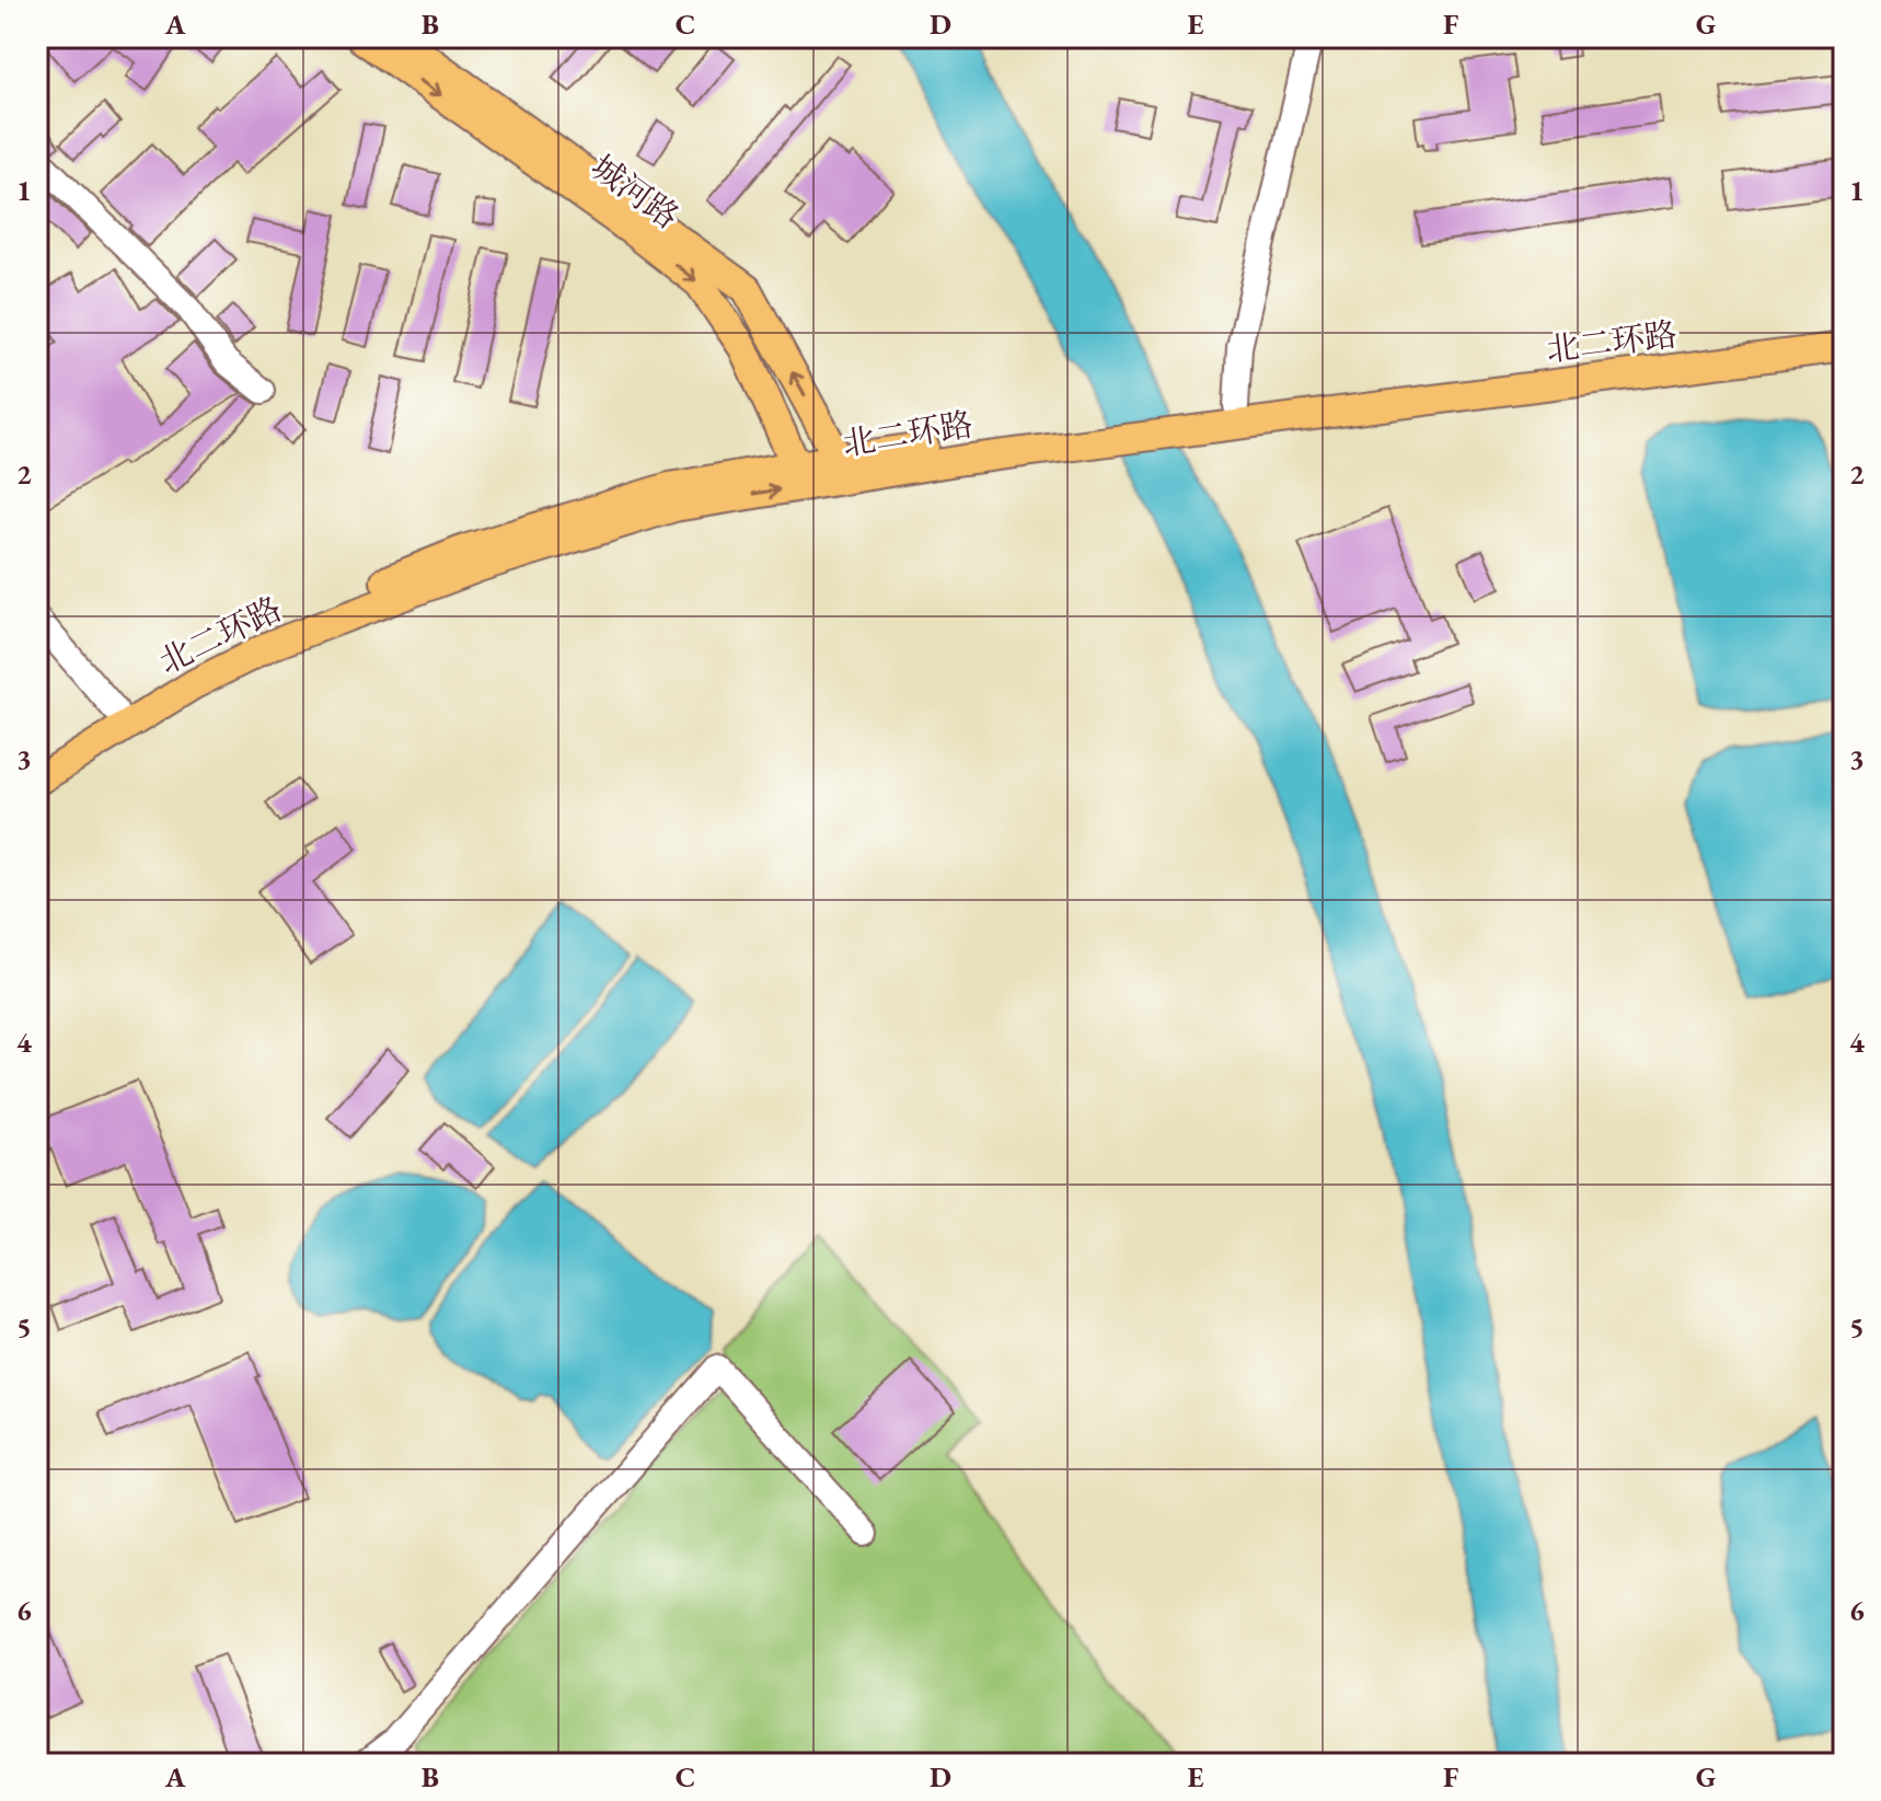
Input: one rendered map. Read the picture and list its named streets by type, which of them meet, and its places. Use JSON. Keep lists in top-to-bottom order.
{
  "streets": {
    "main road": ["城河路", "北二环路"]
  },
  "crossings": [
    ["城河路", "北二环路"]
  ],
  "grid": {
    "columns": [
      "A",
      "B",
      "C",
      "D",
      "E",
      "F",
      "G"
    ],
    "rows": [
      "1",
      "2",
      "3",
      "4",
      "5",
      "6"
    ]
  }
}
